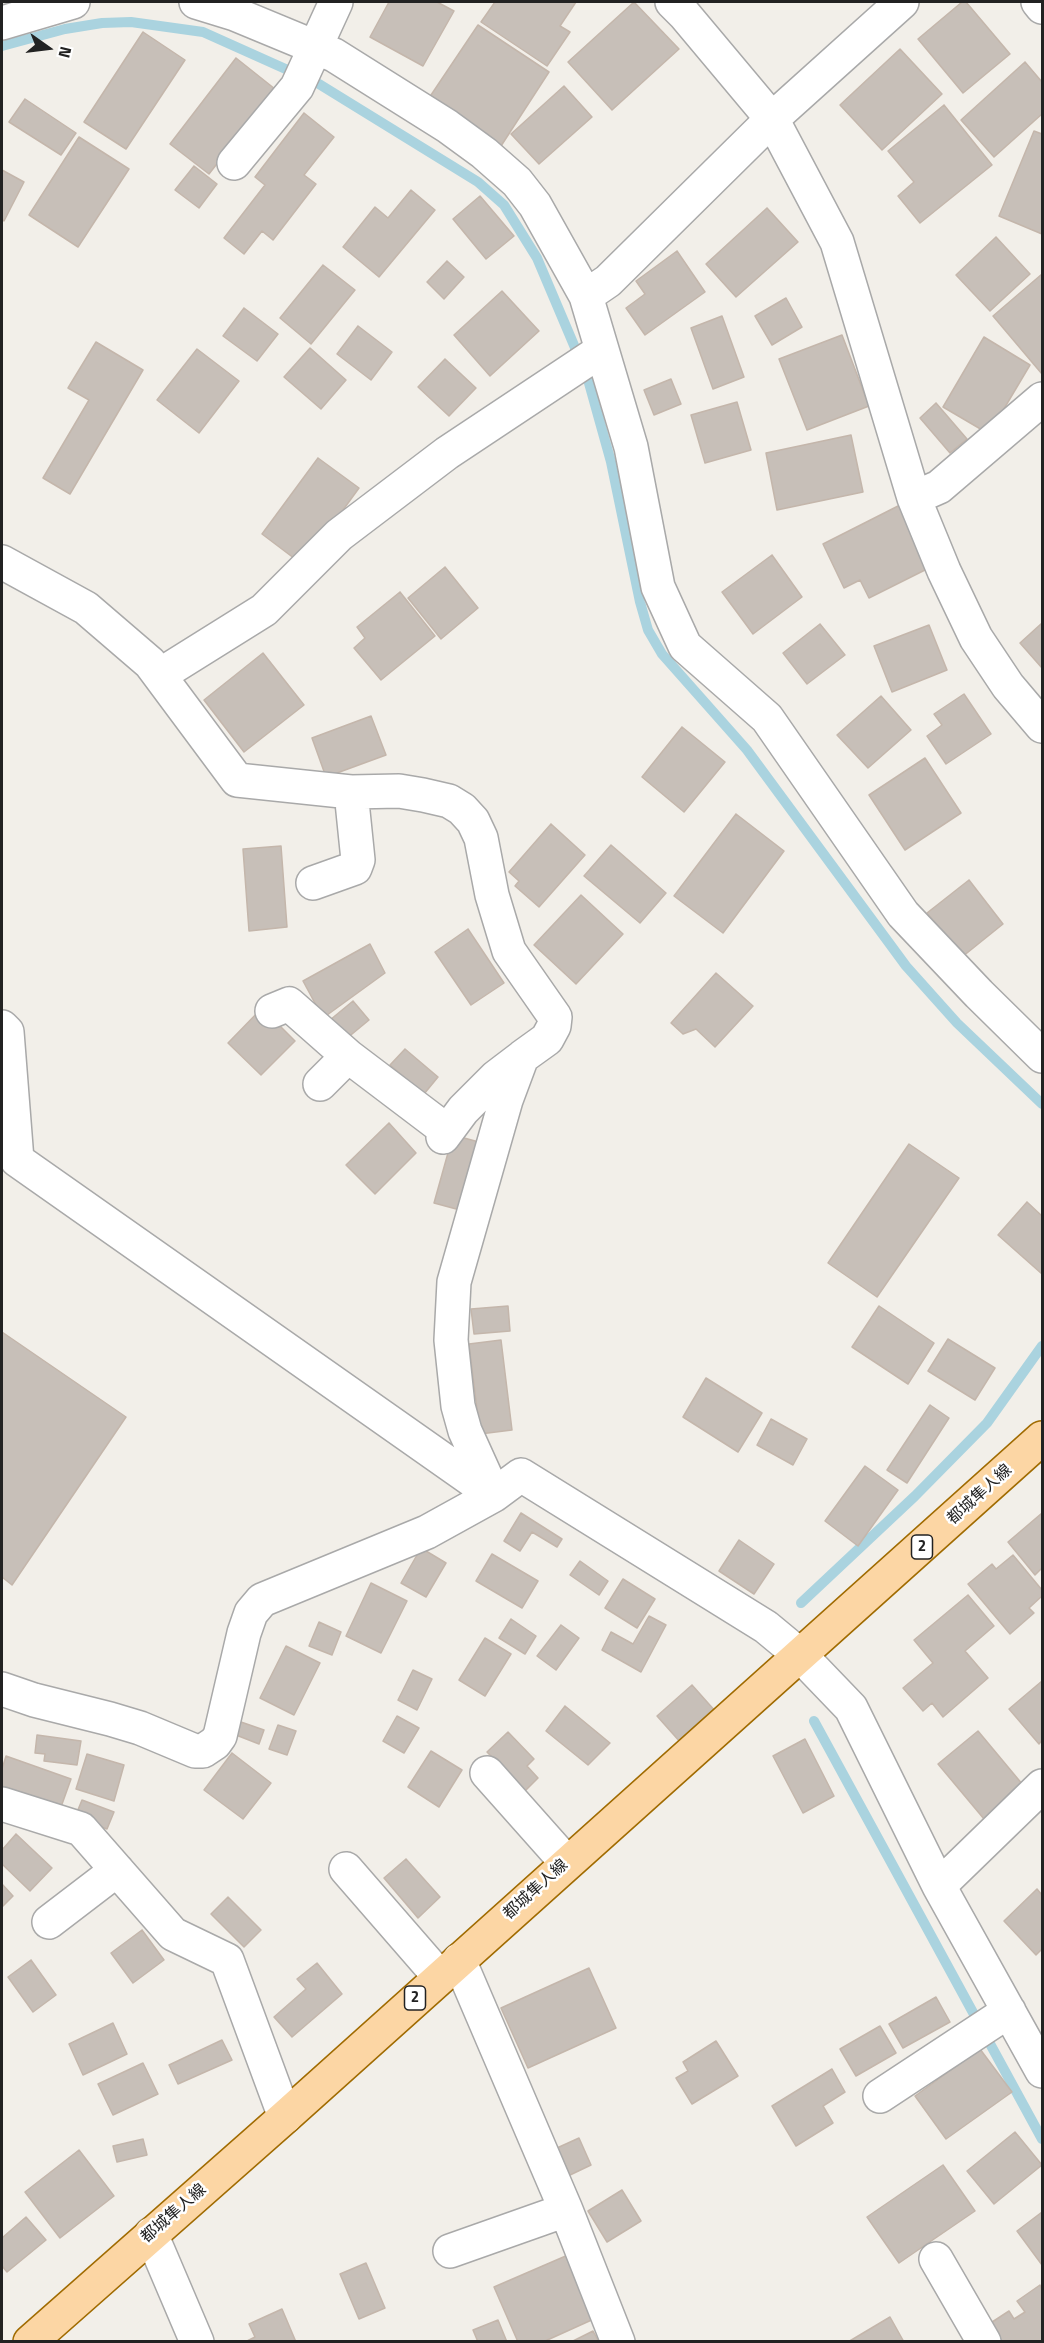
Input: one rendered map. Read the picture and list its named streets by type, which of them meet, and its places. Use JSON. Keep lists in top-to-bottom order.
{
  "streets": {
    "main road": ["都城隼人線", "2"]
  },
  "north": "right"
}
